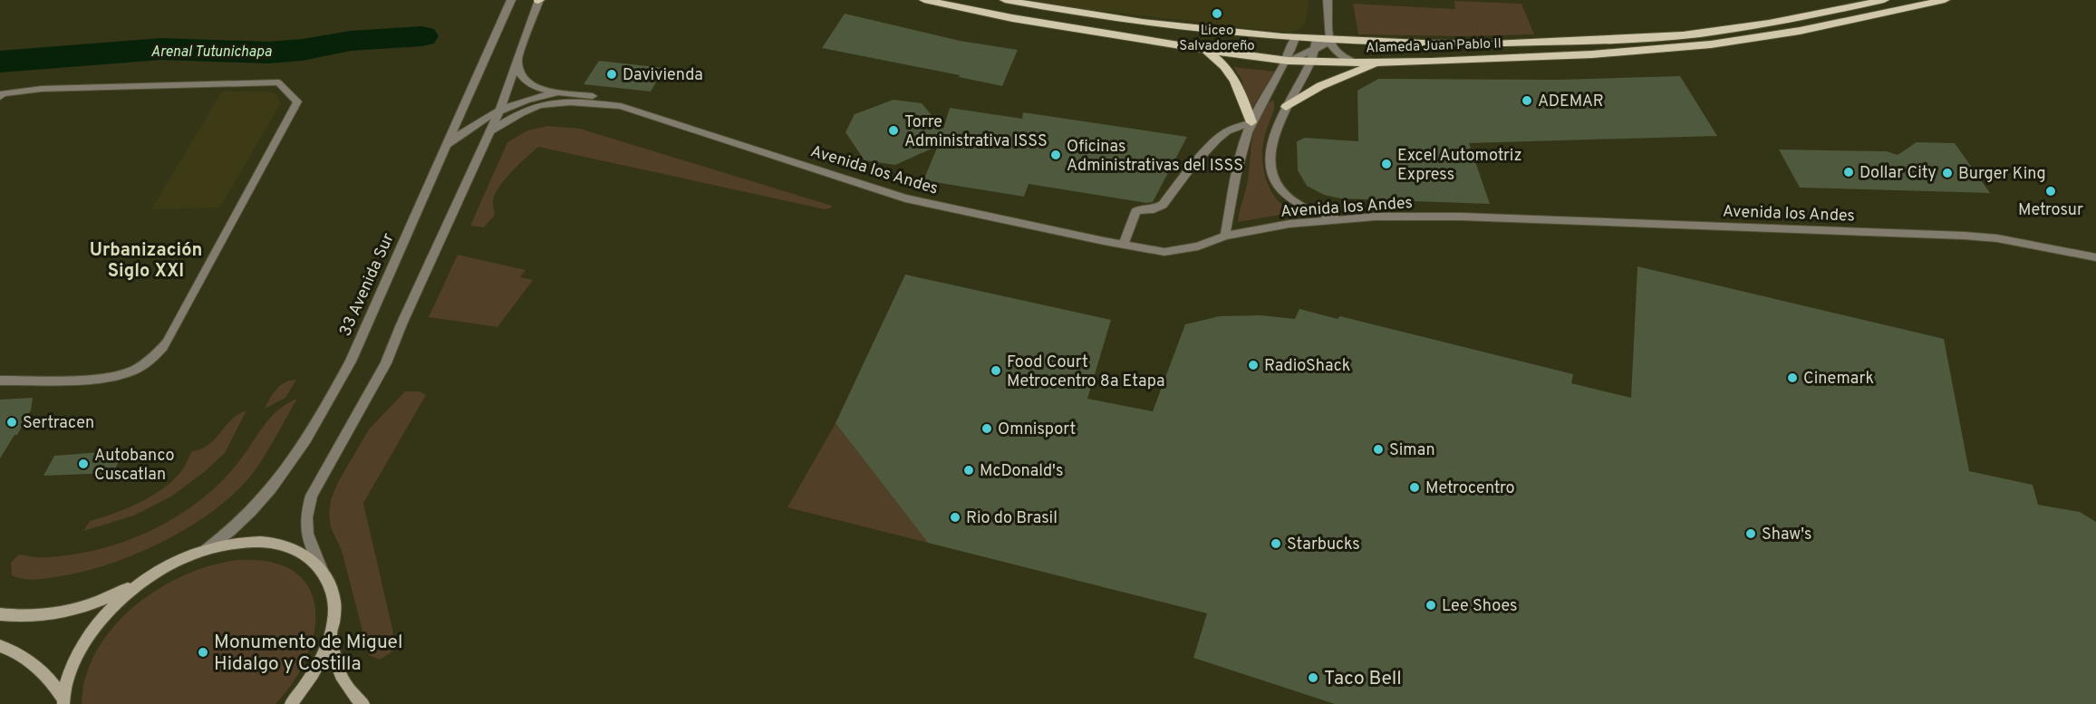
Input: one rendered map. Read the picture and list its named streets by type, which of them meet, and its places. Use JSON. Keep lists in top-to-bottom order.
{
  "streets": {
    "main road": ["Alameda Juan Pablo II"],
    "street": ["Avenida los Andes", "33 Avenida Sur"]
  },
  "districts": ["Urbanización Siglo XXI"],
  "water": ["Arenal Tutunichapa"],
  "places": [
    "Liceo Salvadoreño",
    "Davivienda",
    "ADEMAR",
    "Torre Administrativa ISSS",
    "Oficinas Administrativas del ISSS",
    "Excel Automotriz Express",
    "Dollar City",
    "Burger King",
    "Metrosur",
    "RadioShack",
    "Food Court Metrocentro 8a Etapa",
    "Cinemark",
    "Sertracen",
    "Omnisport",
    "Siman",
    "Autobanco Cuscatlan",
    "McDonald's",
    "Metrocentro",
    "Rio do Brasil",
    "Shaw's",
    "Starbucks",
    "Lee Shoes",
    "Monumento de Miguel Hidalgo y Costilla",
    "Taco Bell"
  ]
}
